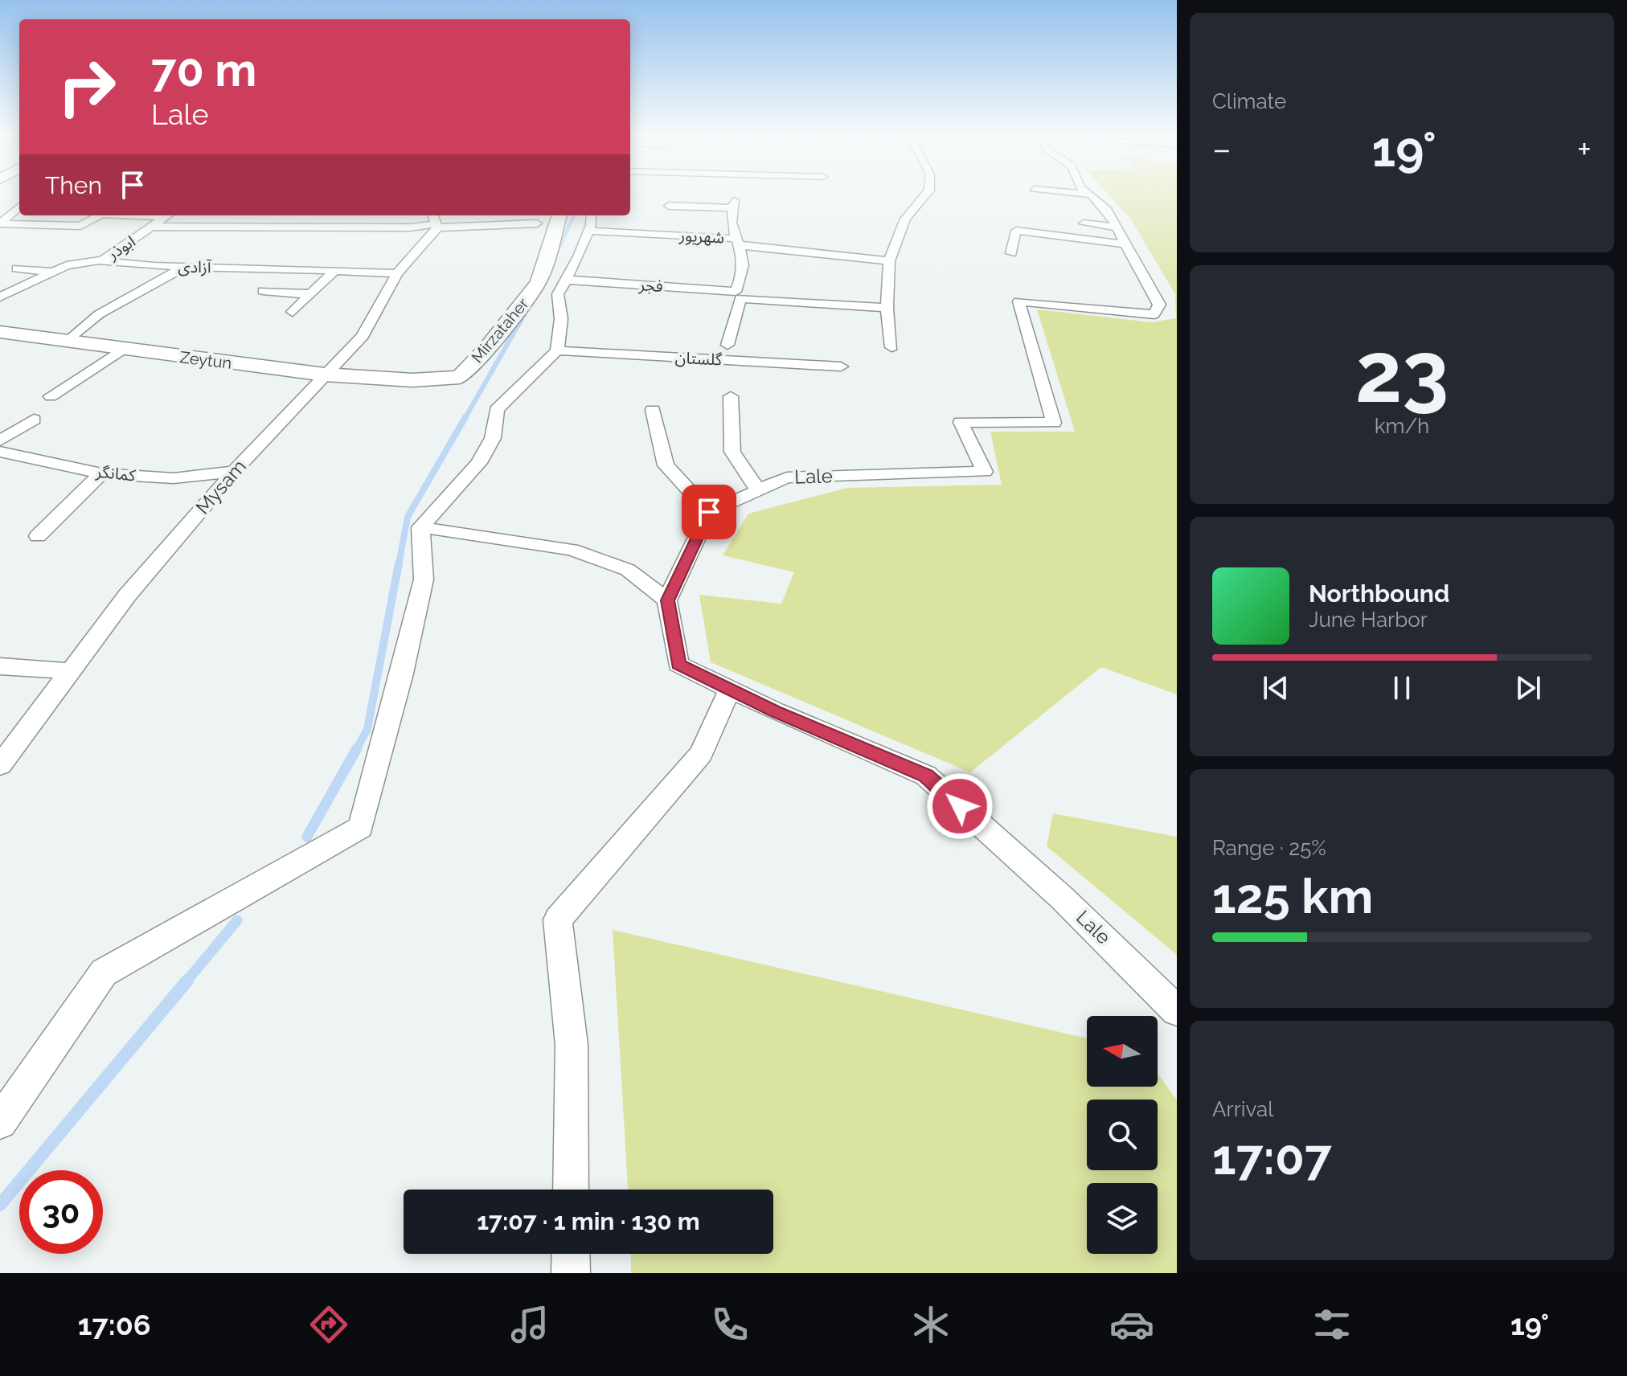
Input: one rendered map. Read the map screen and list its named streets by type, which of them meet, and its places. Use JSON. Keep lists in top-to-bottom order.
{
  "streets": {
    "main road": ["Mirzataher", "Zeytun"],
    "street": [
      "شهریور",
      "ابوذر",
      "آزادی",
      "فجر",
      "گلستان",
      "کمانگر",
      "Lale",
      "Mysam"
    ]
  },
  "crossings": [
    ["شهریور", "فجر"],
    ["ابوذر", "آزادی"],
    ["آزادی", "Mysam"],
    ["Mirzataher", "Zeytun"],
    ["Zeytun", "Mysam"],
    ["کمانگر", "Mysam"]
  ],
  "north": "left",
  "page": {
    "tile": [
      "Climate",
      ["23", "km/h"],
      ["Range · 25%", "125 km"],
      ["Arrival", "17:07"]
    ],
    "turn": ["70 m", "Lale"],
    "heat": ["−", "19°", "+"],
    "then": "Then",
    "song": ["Northbound", "June Harbor"],
    "limit": "30",
    "trip": "17:07 · 1 min · 130 m",
    "tabs": ["17:06", "19°"]
  }
}
